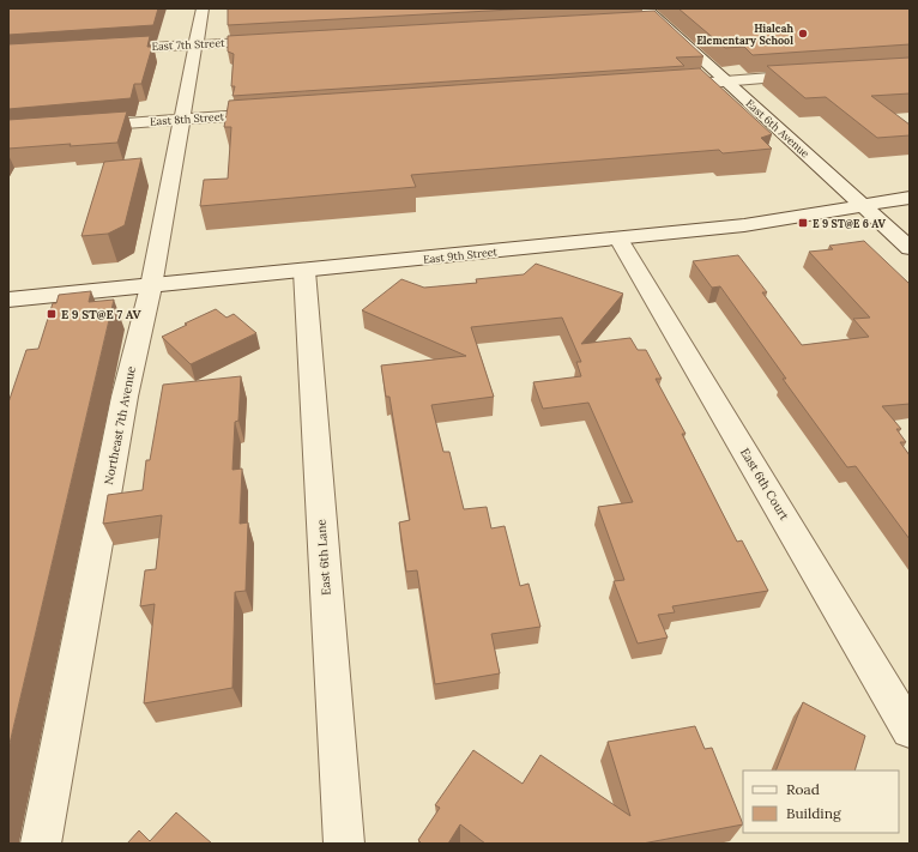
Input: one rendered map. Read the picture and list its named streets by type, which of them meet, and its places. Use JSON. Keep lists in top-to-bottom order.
{
  "streets": {
    "street": [
      "East 7th Street",
      "East 8th Street",
      "East 6th Avenue",
      "East 9th Street",
      "Northeast 7th Avenue",
      "East 6th Court",
      "East 6th Lane"
    ]
  },
  "crossings": [
    ["East 7th Street", "Northeast 7th Avenue"],
    ["East 8th Street", "Northeast 7th Avenue"],
    ["East 6th Avenue", "East 9th Street"],
    ["East 9th Street", "Northeast 7th Avenue"],
    ["East 9th Street", "East 6th Court"],
    ["East 9th Street", "East 6th Lane"]
  ],
  "places": {
    "other": ["Hialeah Elementary School"],
    "transit": ["E 9 ST@E 6 AV", "E 9 ST@E 7 AV"]
  },
  "legend": ["Road", "Building"]
}
